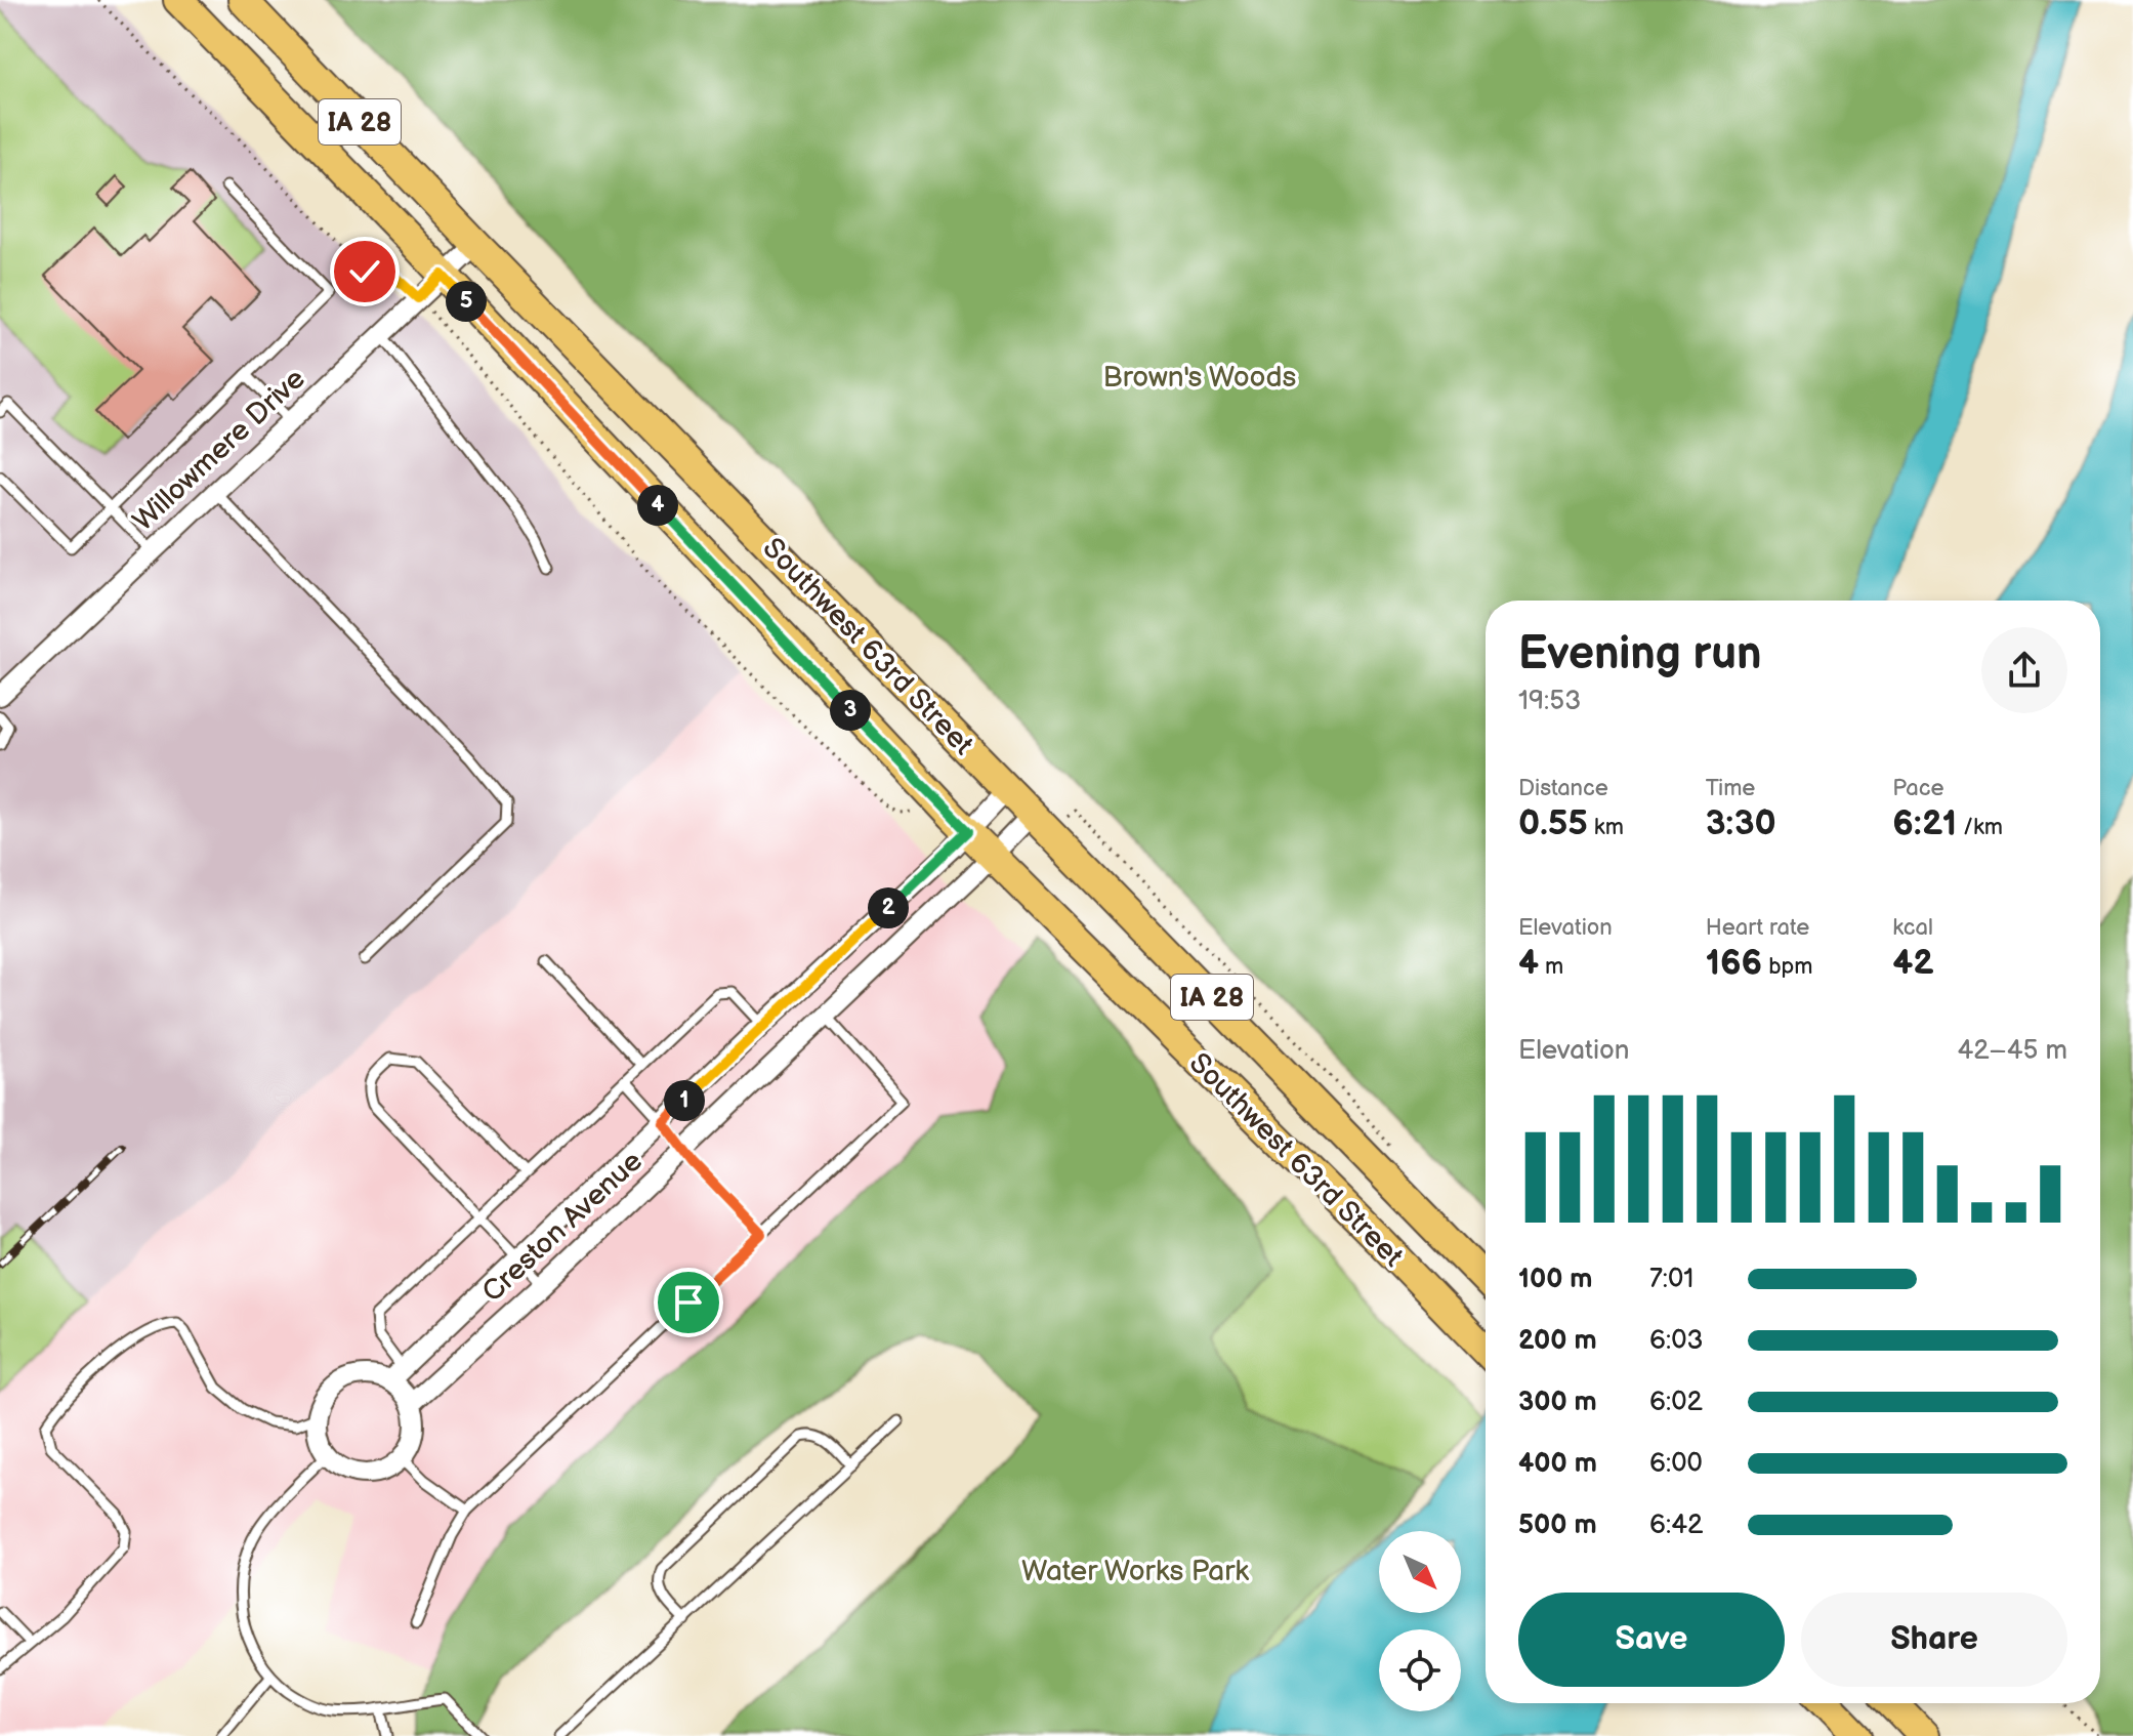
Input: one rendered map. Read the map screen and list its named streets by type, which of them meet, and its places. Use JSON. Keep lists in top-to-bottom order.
{
  "streets": {
    "main road": ["IA 28", "Southwest 63rd Street"],
    "street": ["Willowmere Drive", "Creston Avenue"]
  },
  "crossings": [
    ["Willowmere Drive", "Southwest 63rd Street"],
    ["Southwest 63rd Street", "Creston Avenue"]
  ],
  "parks": ["Brown's Woods", "Water Works Park"],
  "north": "bottom right",
  "page": {
    "pins": [
      "5",
      "4",
      "3",
      "2",
      "1"
    ],
    "heading": ["Evening run", "19:53"],
    "stats": [
      ["Distance", "0.55 km"],
      ["Time", "3:30"],
      ["Pace", "6:21 /km"],
      ["Elevation", "4 m"],
      ["Heart rate", "166 bpm"],
      ["kcal", "42"]
    ],
    "chart": ["Elevation", "42–45 m"],
    "list": [
      {
        "name": "100 m",
        "note": "7:01"
      },
      {
        "name": "200 m",
        "note": "6:03"
      },
      {
        "name": "300 m",
        "note": "6:02"
      },
      {
        "name": "400 m",
        "note": "6:00"
      },
      {
        "name": "500 m",
        "note": "6:42"
      }
    ],
    "buttons": ["Save", "Share"]
  }
}
